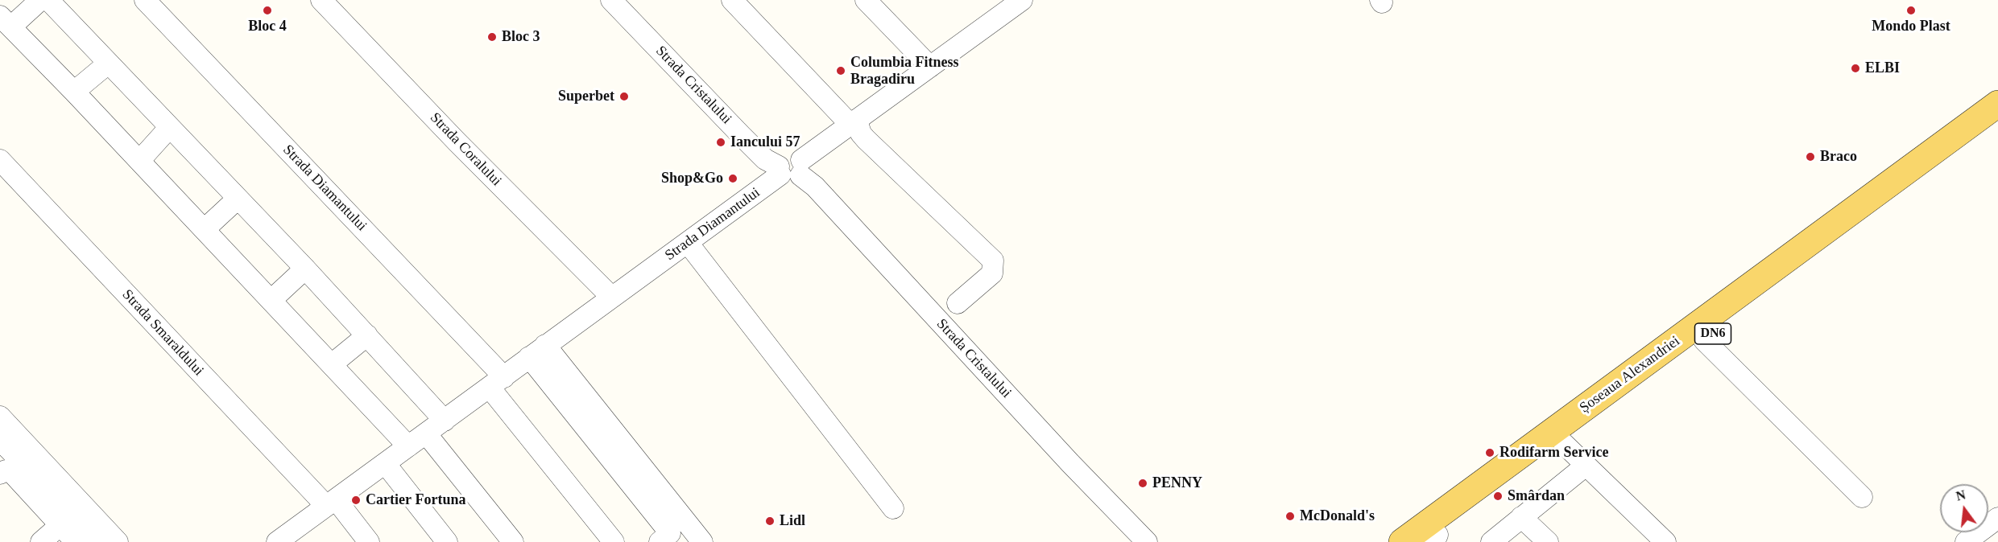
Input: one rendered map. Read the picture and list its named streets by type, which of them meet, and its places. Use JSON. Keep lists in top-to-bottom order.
{
  "streets": {
    "main road": ["DN6", "Șoseaua Alexandriei"],
    "street": [
      "Strada Cristalului",
      "Strada Coralului",
      "Strada Diamantului",
      "Strada Smaraldului"
    ]
  },
  "crossings": [
    ["Strada Cristalului", "Strada Diamantului"],
    ["Strada Coralului", "Strada Diamantului"],
    ["Strada Diamantului", "Strada Smaraldului"]
  ],
  "places": [
    "Bloc 4",
    "Mondo Plast",
    "Bloc 3",
    "ELBI",
    "Columbia Fitness Bragadiru",
    "Superbet",
    "Iancului 57",
    "Braco",
    "Shop&Go",
    "Rodifarm Service",
    "PENNY",
    "Smârdan",
    "Cartier Fortuna",
    "McDonald's",
    "Lidl"
  ],
  "north": "top"
}
